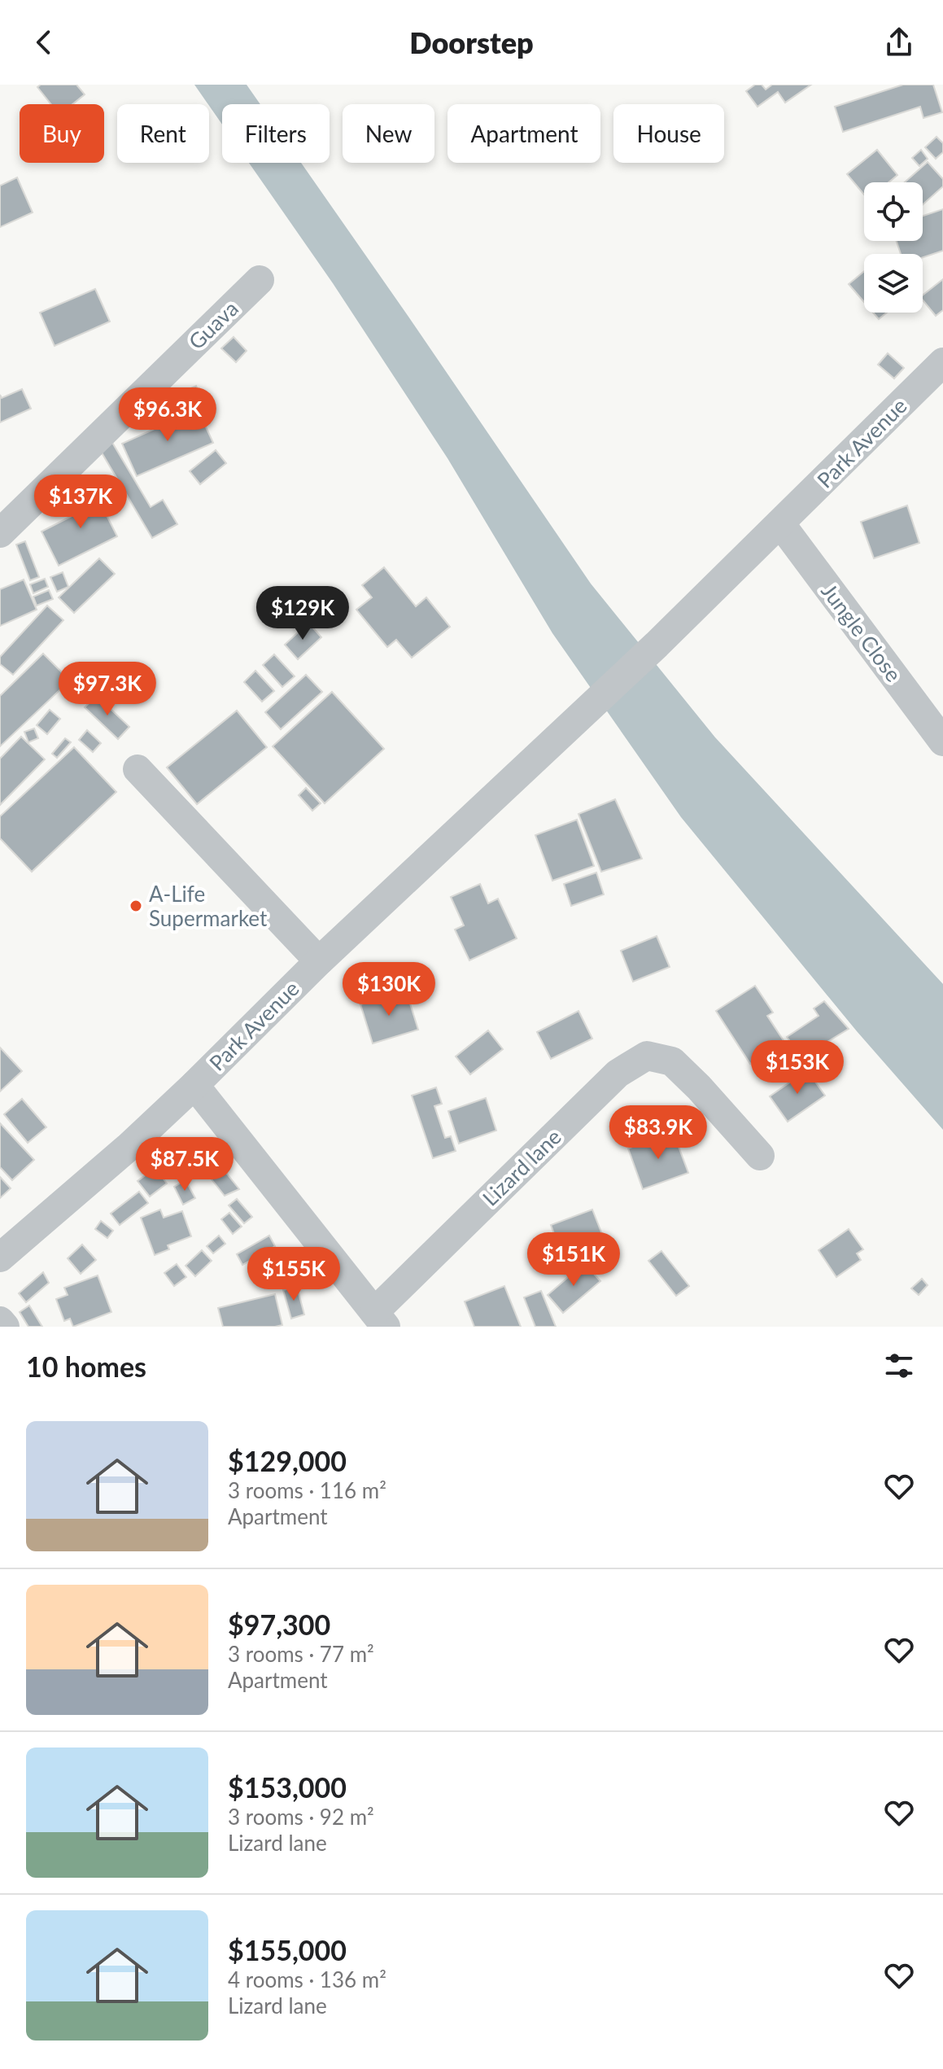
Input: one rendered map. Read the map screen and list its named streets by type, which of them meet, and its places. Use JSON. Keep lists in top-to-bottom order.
{
  "streets": {
    "street": [
      "Guava",
      "Park Avenue",
      "Jungle Close",
      "Lizard lane"
    ]
  },
  "crossings": [
    ["Park Avenue", "Jungle Close"]
  ],
  "places": ["A-Life Supermarket"],
  "page": {
    "header": "Doorstep",
    "chip": [
      "Buy",
      "Rent",
      "Filters",
      "New",
      "Apartment",
      "House"
    ],
    "price": [
      "$96.3K",
      "$137K",
      "$129K",
      "$97.3K",
      "$130K",
      "$153K",
      "$83.9K",
      "$87.5K",
      "$151K",
      "$155K"
    ],
    "heading": "10 homes",
    "list": [
      {
        "name": "$129,000",
        "note": "3 rooms · 116 m² · Apartment"
      },
      {
        "name": "$97,300",
        "note": "3 rooms · 77 m² · Apartment"
      },
      {
        "name": "$153,000",
        "note": "3 rooms · 92 m² · Lizard lane"
      },
      {
        "name": "$155,000",
        "note": "4 rooms · 136 m² · Lizard lane"
      }
    ]
  }
}
